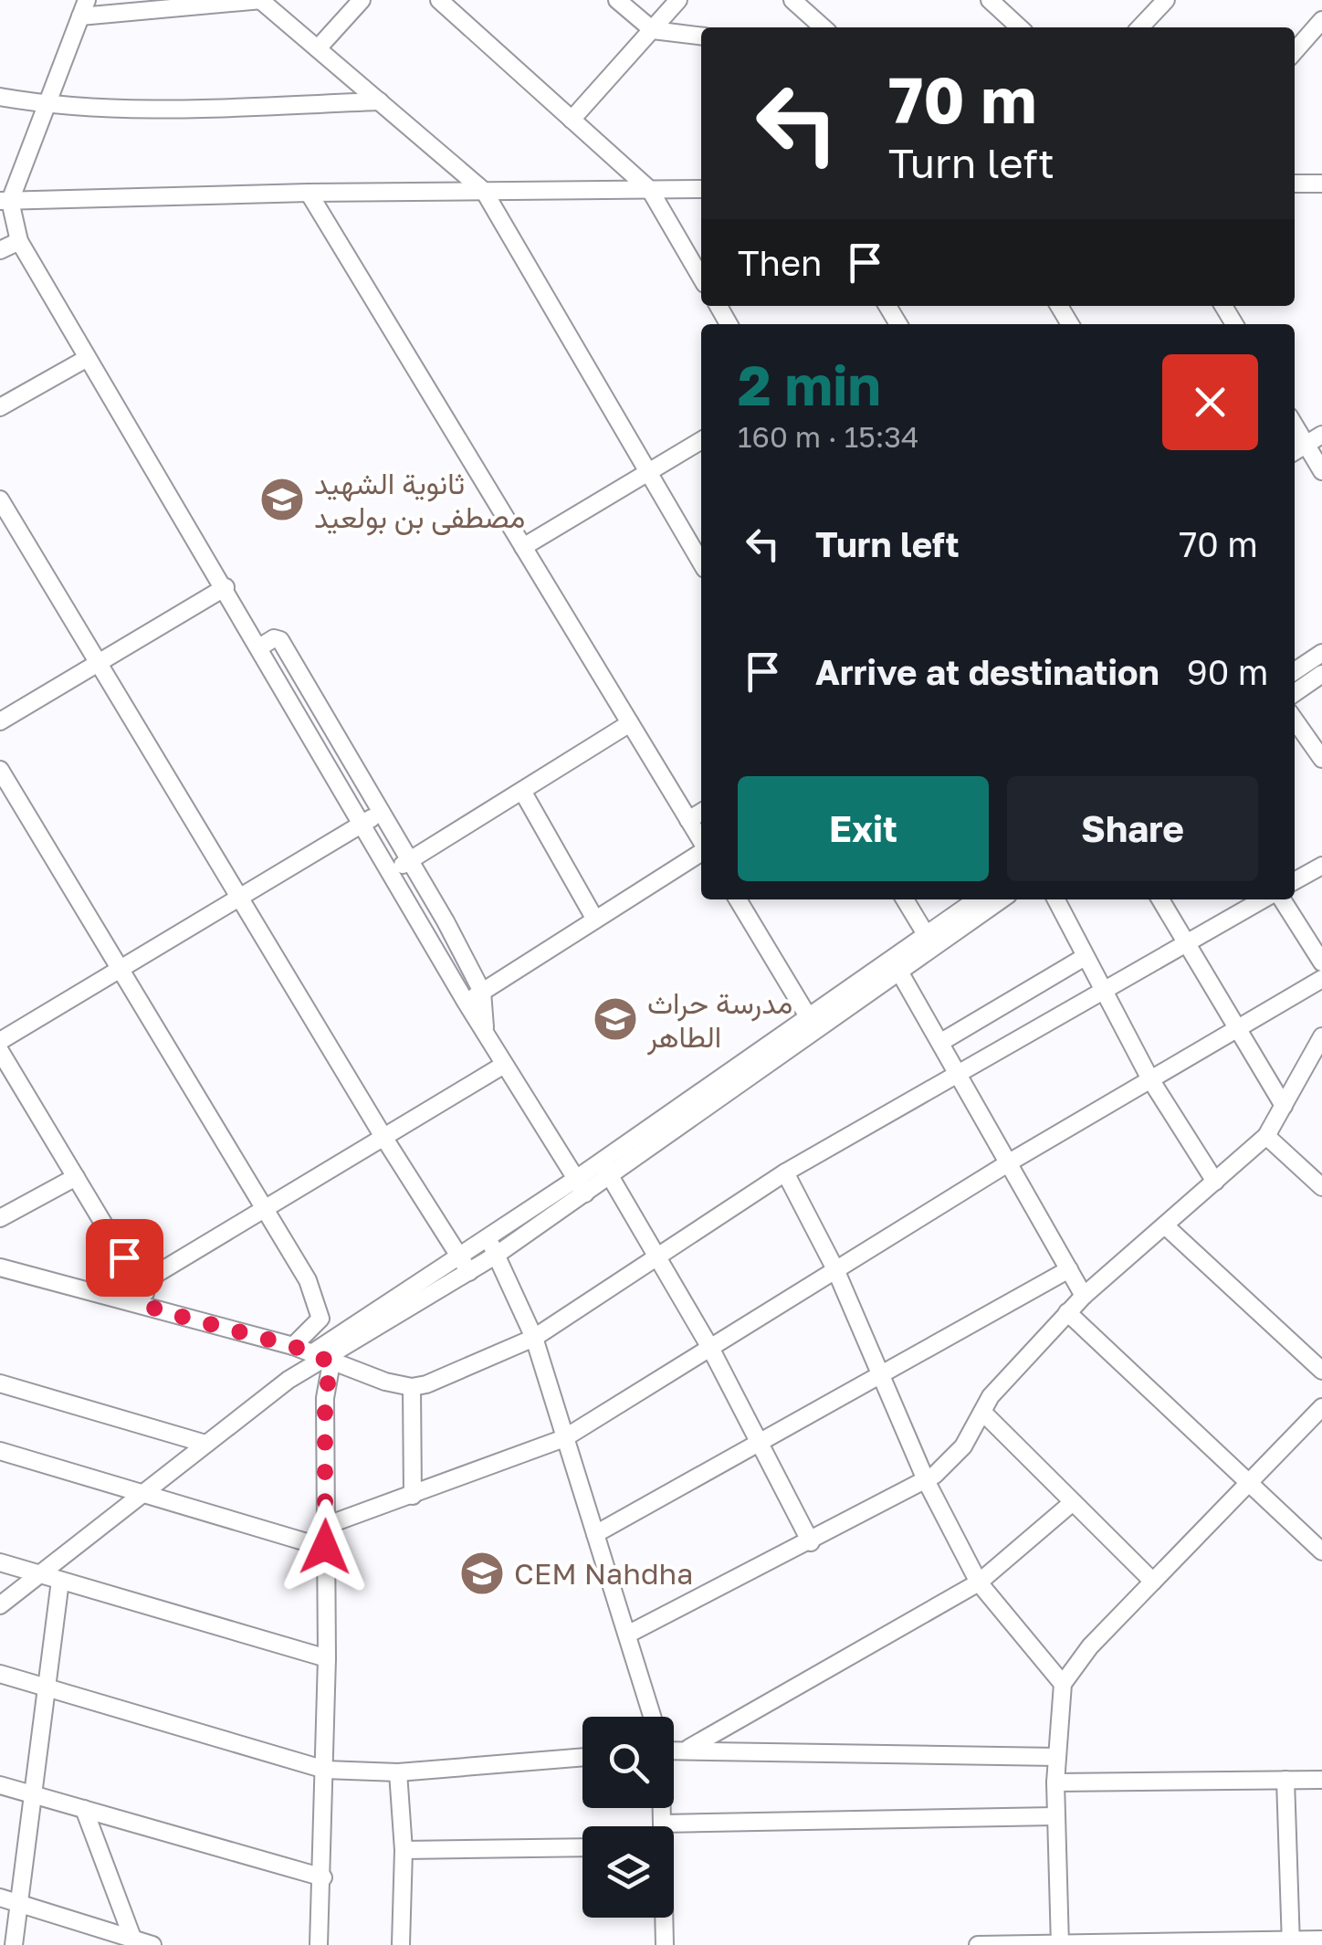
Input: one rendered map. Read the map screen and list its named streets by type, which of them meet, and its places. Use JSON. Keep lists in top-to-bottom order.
{
  "places": {
    "school or university": ["ثانوية الشهيد مصطفى بن بولعيد", "مدرسة حراث الطاهر", "CEM Nahdha"]
  },
  "page": {
    "turn": ["70 m", "Turn left"],
    "then": "Then",
    "heading": ["2 min", "160 m · 15:34"],
    "list": [
      {
        "name": "Turn left",
        "value": "70 m"
      },
      {
        "name": "Arrive at destination",
        "value": "90 m"
      }
    ],
    "buttons": ["Exit", "Share"]
  }
}
